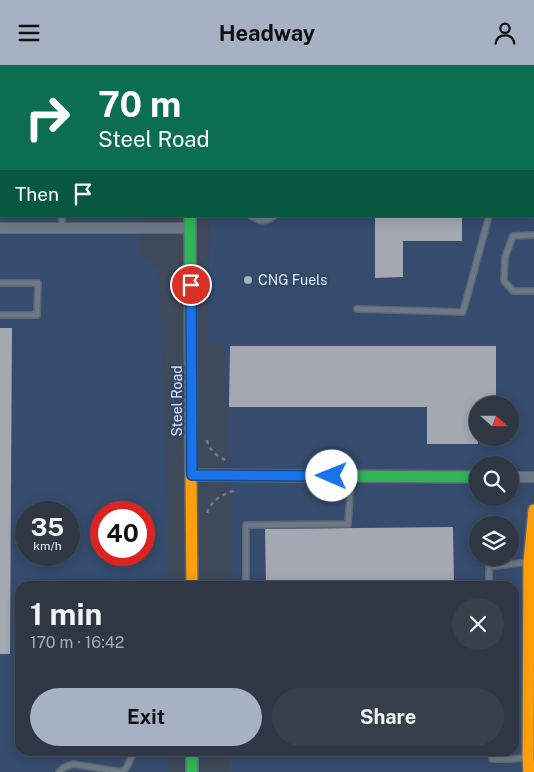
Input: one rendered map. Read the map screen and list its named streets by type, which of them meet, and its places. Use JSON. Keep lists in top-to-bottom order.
{
  "streets": {
    "street": ["Steel Road"]
  },
  "places": ["CNG Fuels"],
  "north": "right",
  "page": {
    "header": "Headway",
    "turn": ["70 m", "Steel Road"],
    "then": "Then",
    "speed": "35 km/h",
    "limit": "40",
    "heading": ["1 min", "170 m · 16:42"],
    "buttons": ["Exit", "Share"]
  }
}
